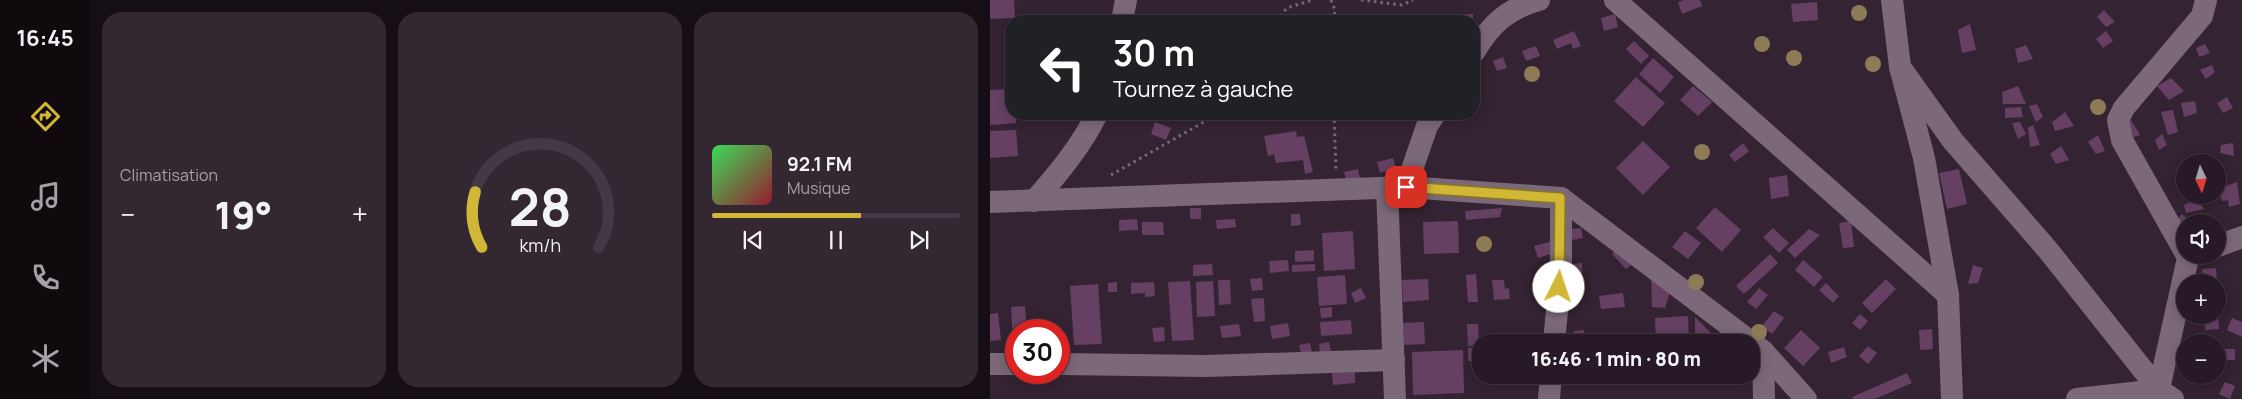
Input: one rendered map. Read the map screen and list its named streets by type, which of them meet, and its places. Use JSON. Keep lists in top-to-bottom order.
{
  "north": "bottom",
  "page": {
    "tabs": "16:45",
    "tile": "Climatisation",
    "turn": ["30 m", "Tournez à gauche"],
    "song": ["92.1 FM", "Musique"],
    "map_buttons": ["+", "−"],
    "heat": ["−", "19°", "+"],
    "limit": "30",
    "trip": "16:46 · 1 min · 80 m",
    "gauge": ["28", "km/h"]
  }
}
